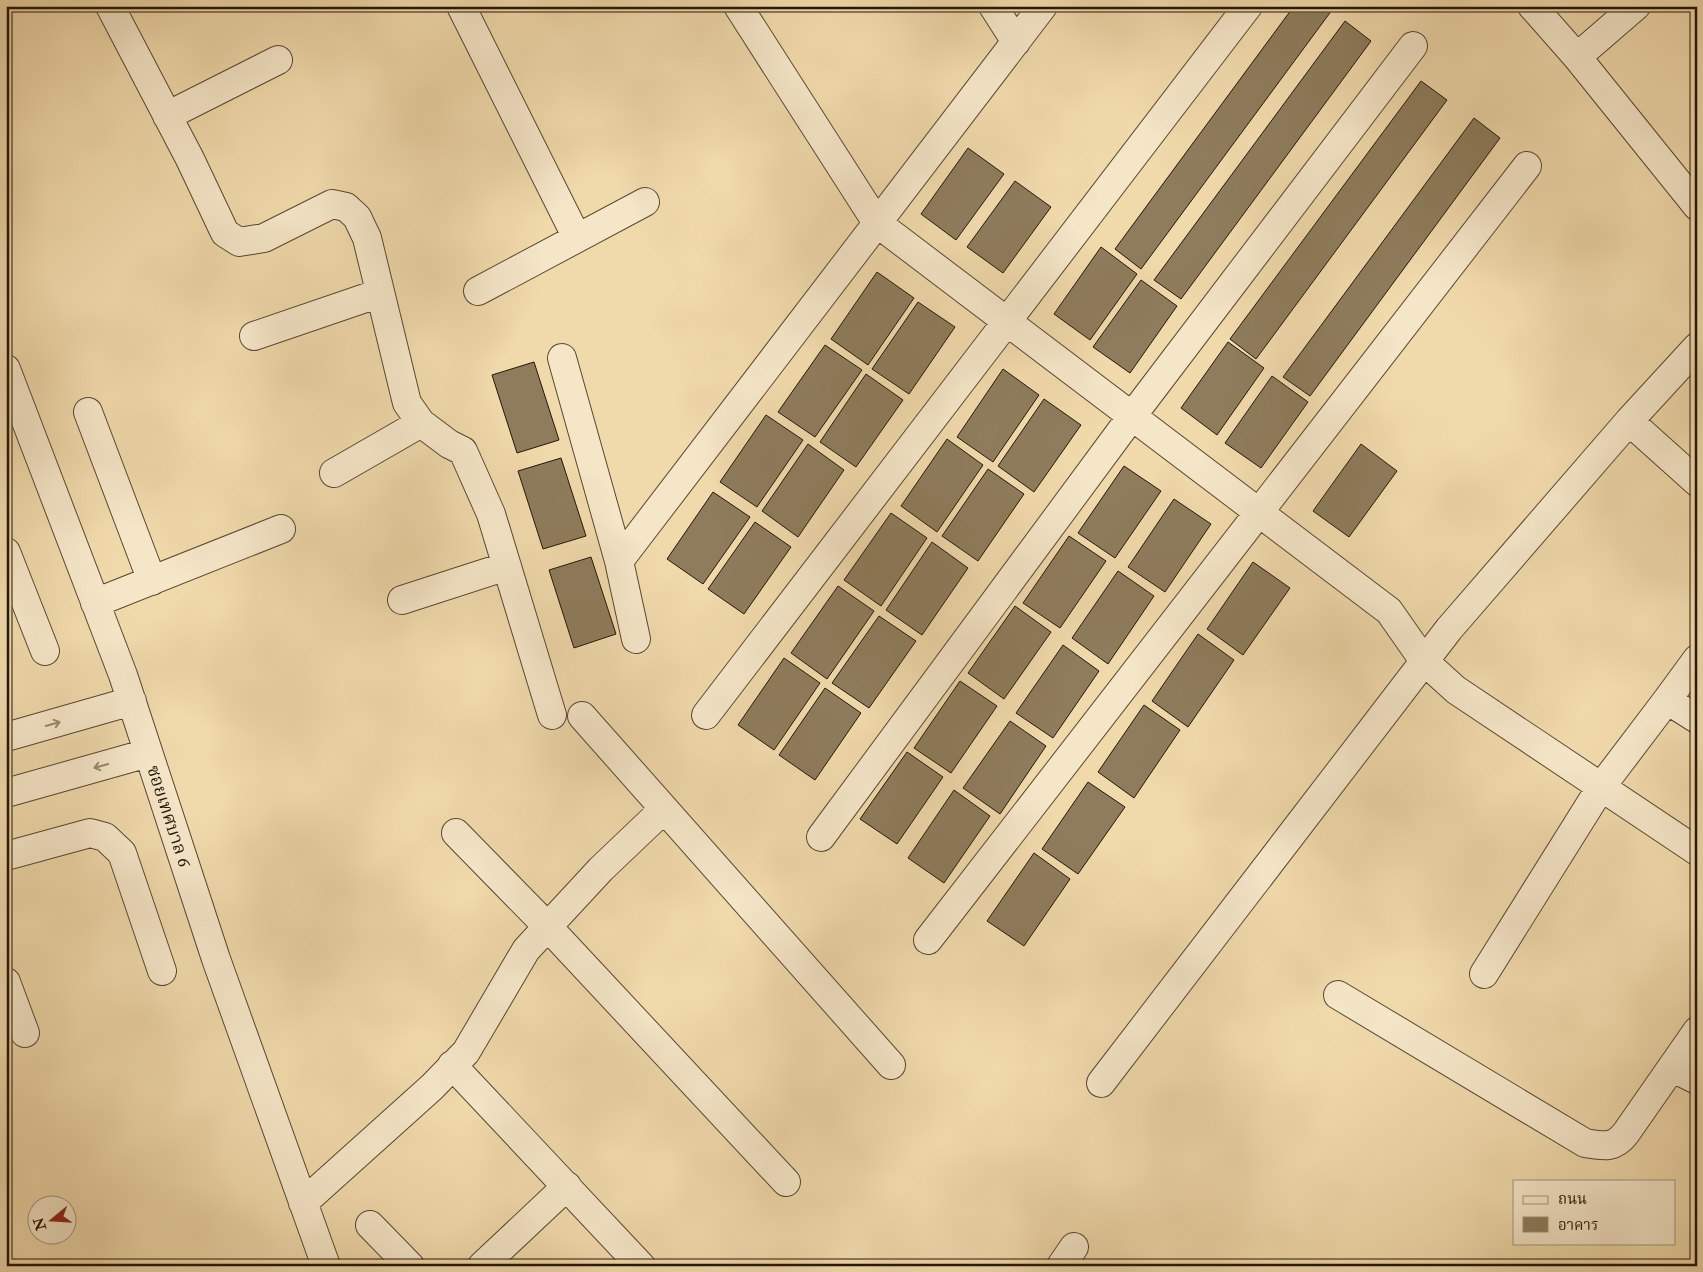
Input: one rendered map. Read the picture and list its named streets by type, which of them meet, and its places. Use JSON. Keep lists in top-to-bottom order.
{
  "streets": {
    "street": ["ซอยเทศบาล 6"]
  },
  "legend": ["ถนน", "อาคาร"],
  "north": "left"
}
